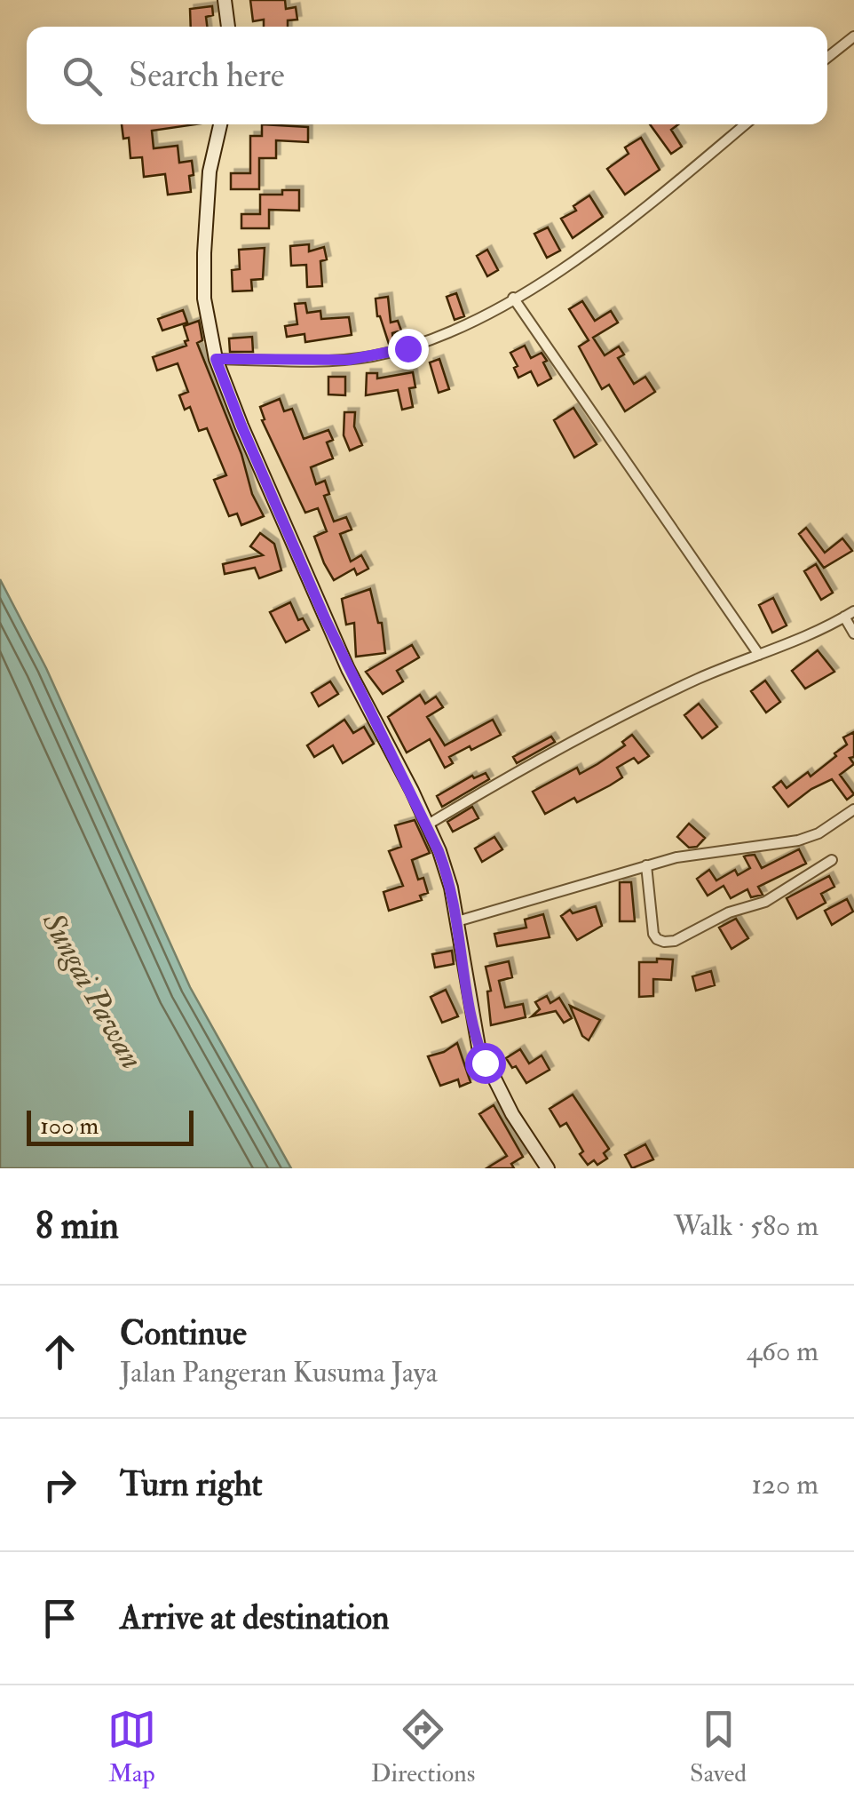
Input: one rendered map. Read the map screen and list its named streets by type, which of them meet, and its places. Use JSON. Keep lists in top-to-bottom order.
{
  "water": ["Sungai Pawan"],
  "scale_bar": "100 m",
  "page": {
    "search": "Search here",
    "scale": "100 m",
    "heading": ["8 min", "Walk · 580 m"],
    "list": [
      ["Continue", "Jalan Pangeran Kusuma Jaya", "460 m"],
      ["Turn right", "120 m"],
      "Arrive at destination"
    ],
    "nav": ["Map", "Directions", "Saved"]
  }
}
